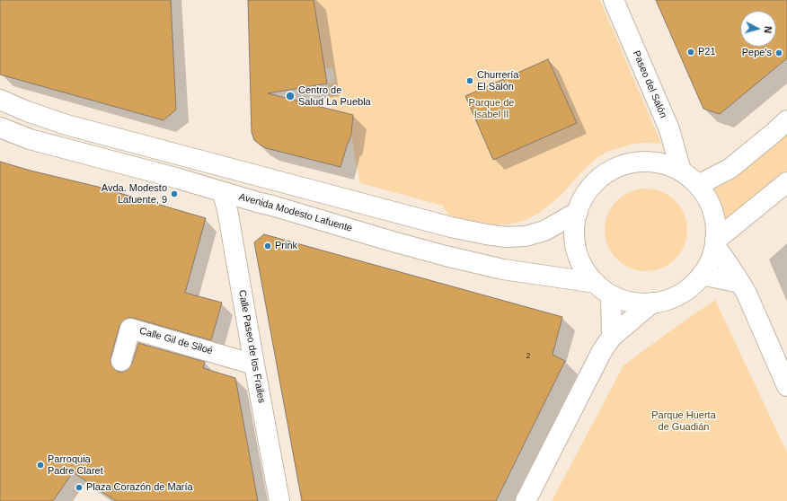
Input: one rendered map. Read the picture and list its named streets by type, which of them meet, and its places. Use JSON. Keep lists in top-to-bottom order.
{
  "streets": {
    "main road": [
      "Paseo del Salón",
      "Avenida Modesto Lafuente",
      "Calle Gil de Siloé",
      "Calle Paseo de los Frailes"
    ]
  },
  "crossings": [
    ["Avenida Modesto Lafuente", "Calle Paseo de los Frailes"],
    ["Calle Gil de Siloé", "Calle Paseo de los Frailes"]
  ],
  "parks": ["Parque de Isabel II", "Parque Huerta de Guadián"],
  "places": [
    "P21",
    "Pepe's",
    "Churrería El Salón",
    "Centro de Salud La Puebla",
    "Avda. Modesto Lafuente, 9",
    "Prink",
    "Parroquia Padre Claret",
    "Plaza Corazón de María"
  ],
  "house_numbers": ["2"],
  "north": "right"
}
